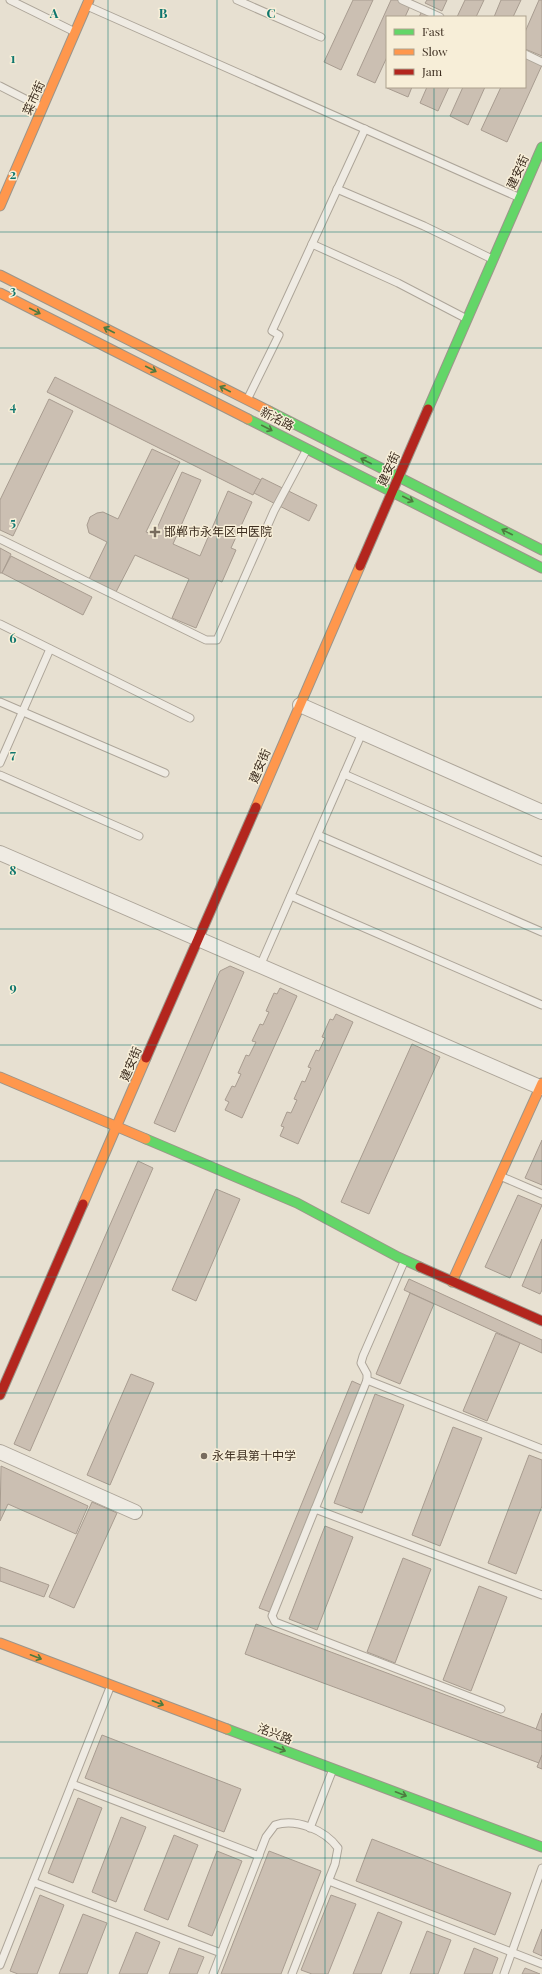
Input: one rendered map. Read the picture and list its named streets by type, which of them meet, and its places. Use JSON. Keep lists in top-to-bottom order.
{
  "streets": {
    "main road": [
      "菜市街",
      "建安街",
      "新洺路",
      "洺兴路"
    ]
  },
  "crossings": [
    ["建安街", "新洺路"]
  ],
  "one_way": ["洺兴路"],
  "places": {
    "health": ["邯郸市永年区中医院"],
    "other": ["永年县第十中学"]
  },
  "legend": ["Fast", "Slow", "Jam"],
  "grid": {
    "columns": ["A", "B", "C"],
    "rows": [
      "1",
      "2",
      "3",
      "4",
      "5",
      "6",
      "7",
      "8",
      "9"
    ]
  }
}
